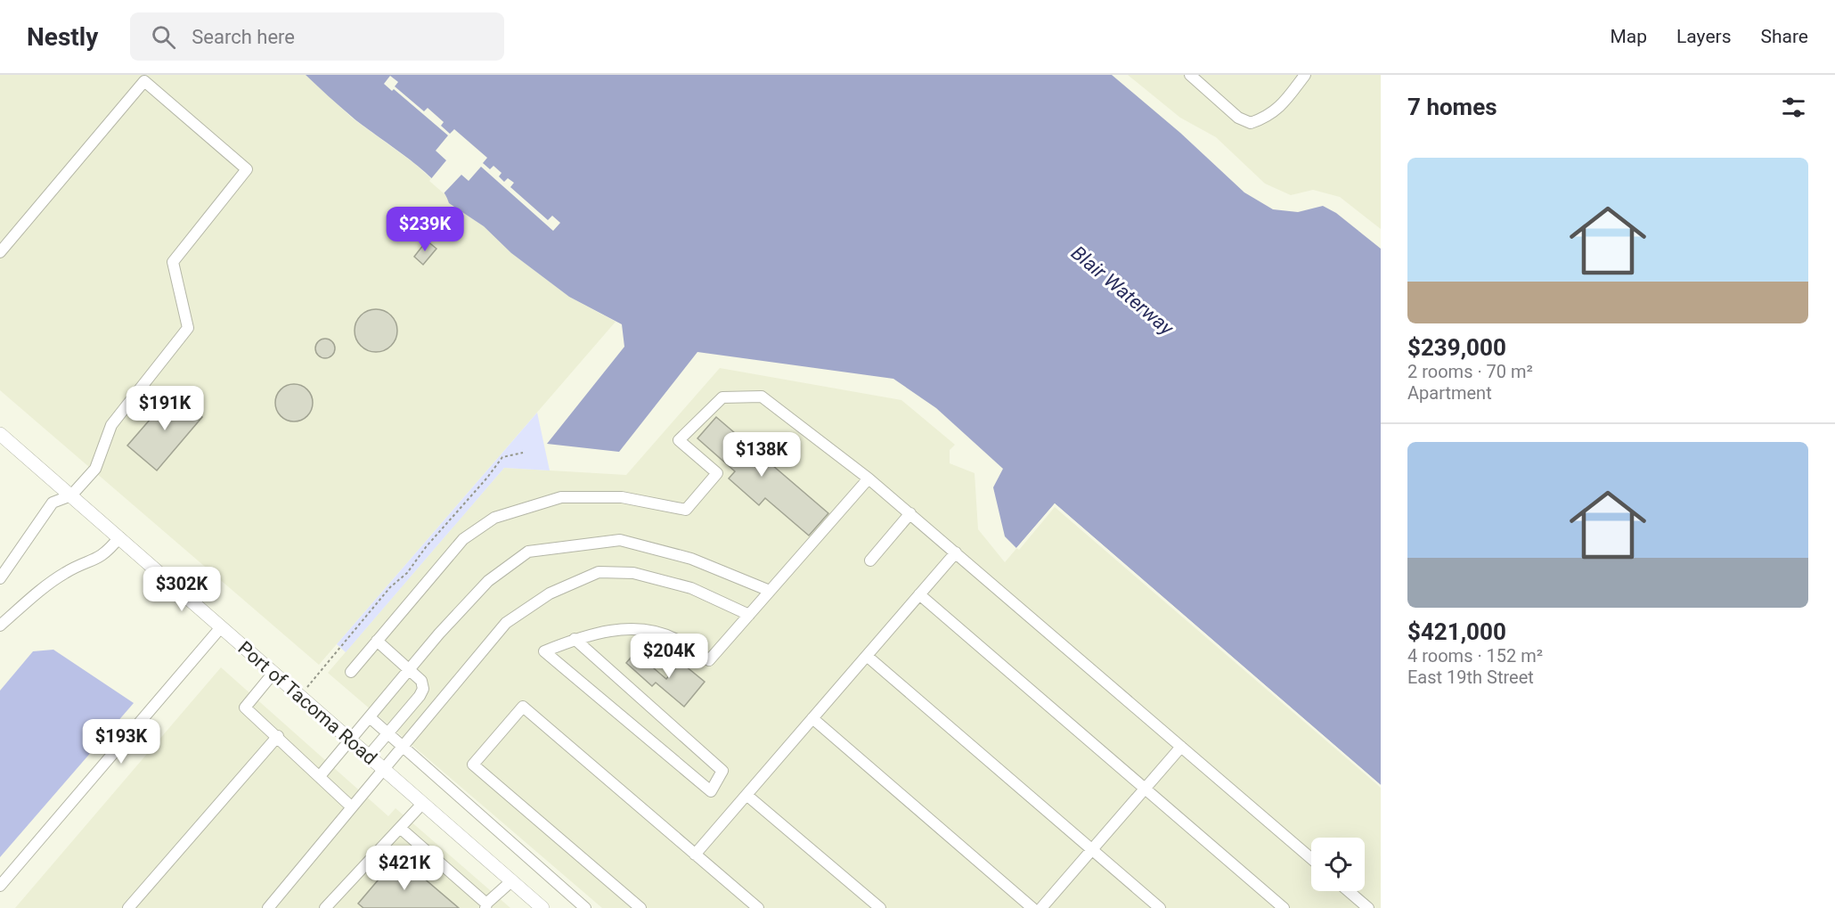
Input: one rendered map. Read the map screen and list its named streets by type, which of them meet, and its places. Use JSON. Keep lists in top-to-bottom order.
{
  "streets": {
    "main road": ["Port of Tacoma Road"]
  },
  "water": ["Blair Waterway"],
  "page": {
    "header": "Nestly",
    "search": "Search here",
    "nav": ["Map", "Layers", "Share"],
    "heading": "7 homes",
    "list": [
      {
        "name": "$239,000",
        "note": "2 rooms · 70 m² · Apartment"
      },
      {
        "name": "$421,000",
        "note": "4 rooms · 152 m² · East 19th Street"
      }
    ],
    "price": [
      "$239K",
      "$191K",
      "$138K",
      "$302K",
      "$204K",
      "$193K",
      "$421K"
    ]
  }
}
